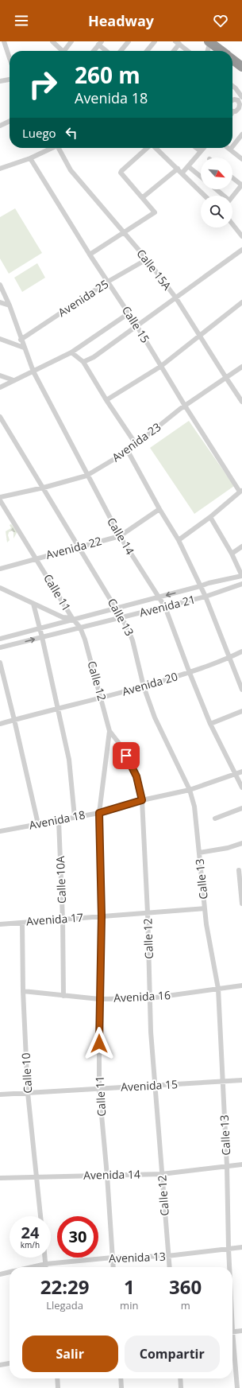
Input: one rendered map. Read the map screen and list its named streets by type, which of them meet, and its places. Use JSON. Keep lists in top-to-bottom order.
{
  "streets": {
    "street": [
      "Calle 15A",
      "Avenida 25",
      "Calle 15",
      "Avenida 23",
      "Calle 14",
      "Avenida 22",
      "Calle 11",
      "Avenida 21",
      "Calle 13",
      "Calle 12",
      "Avenida 20",
      "Avenida 18",
      "Calle 10A",
      "Avenida 17",
      "Avenida 16",
      "Calle 10",
      "Avenida 15",
      "Avenida 14",
      "Avenida 13"
    ]
  },
  "crossings": [
    ["Calle 15A", "Avenida 25"],
    ["Calle 15A", "Avenida 23"],
    ["Avenida 25", "Calle 15"],
    ["Avenida 25", "Calle 14"],
    ["Calle 15", "Avenida 23"],
    ["Avenida 23", "Calle 14"],
    ["Avenida 23", "Calle 13"],
    ["Calle 14", "Avenida 22"],
    ["Calle 14", "Avenida 21"],
    ["Calle 14", "Avenida 20"],
    ["Calle 14", "Avenida 18"],
    ["Avenida 22", "Calle 11"],
    ["Avenida 22", "Calle 13"],
    ["Calle 11", "Avenida 21"],
    ["Calle 11", "Calle 12"],
    ["Calle 11", "Avenida 18"],
    ["Calle 11", "Avenida 17"],
    ["Calle 11", "Avenida 16"],
    ["Calle 11", "Avenida 15"],
    ["Calle 11", "Avenida 14"],
    ["Calle 11", "Avenida 13"],
    ["Avenida 21", "Calle 13"],
    ["Avenida 21", "Calle 12"],
    ["Calle 13", "Avenida 20"],
    ["Calle 13", "Avenida 18"],
    ["Calle 13", "Avenida 17"],
    ["Calle 13", "Avenida 16"],
    ["Calle 13", "Avenida 15"],
    ["Calle 13", "Avenida 14"],
    ["Calle 13", "Avenida 13"],
    ["Calle 12", "Avenida 20"],
    ["Calle 12", "Avenida 18"],
    ["Calle 12", "Avenida 17"],
    ["Calle 12", "Avenida 16"],
    ["Calle 12", "Avenida 15"],
    ["Calle 12", "Avenida 14"],
    ["Calle 12", "Avenida 13"],
    ["Avenida 18", "Calle 10A"],
    ["Calle 10A", "Avenida 17"],
    ["Calle 10A", "Avenida 16"],
    ["Avenida 17", "Calle 10"],
    ["Avenida 16", "Calle 10"],
    ["Calle 10", "Avenida 15"],
    ["Calle 10", "Avenida 14"]
  ],
  "north": "bottom right",
  "page": {
    "header": "Headway",
    "turn": ["260 m", "Avenida 18"],
    "then": "Luego",
    "speed": "24 km/h",
    "limit": "30",
    "eta": [
      "22:29",
      "Llegada",
      "1",
      "min",
      "360",
      "m"
    ],
    "buttons": ["Salir", "Compartir"]
  }
}
